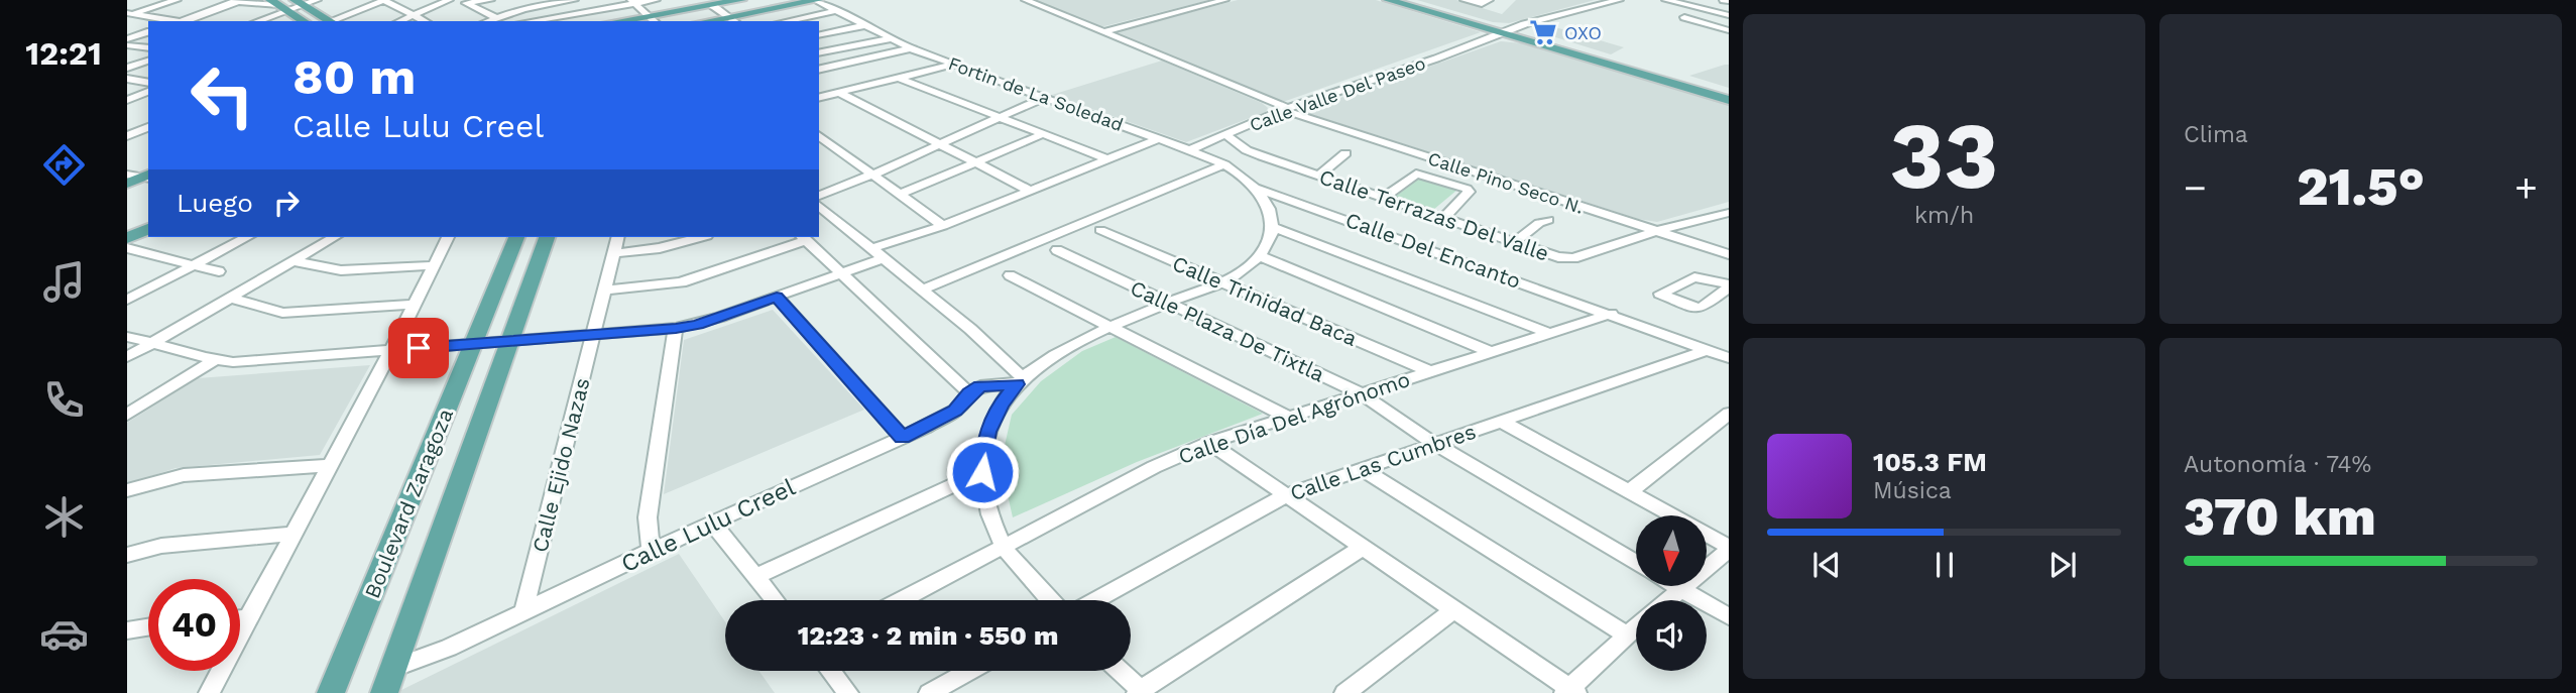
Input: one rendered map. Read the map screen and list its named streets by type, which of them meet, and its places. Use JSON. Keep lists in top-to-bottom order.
{
  "streets": {
    "main road": ["Boulevard Zaragoza"],
    "street": [
      "Fortin de La Soledad",
      "Calle Valle Del Paseo",
      "Calle Pino Seco N.",
      "Calle Terrazas Del Valle",
      "Calle Del Encanto",
      "Calle Trinidad Baca",
      "Calle Plaza De Tixtla",
      "Calle Día Del Agrónomo",
      "Calle Las Cumbres",
      "Calle Ejido Nazas",
      "Calle Lulu Creel"
    ]
  },
  "crossings": [
    ["Fortin de La Soledad", "Calle Valle Del Paseo"],
    ["Fortin de La Soledad", "Calle Del Encanto"],
    ["Calle Valle Del Paseo", "Calle Pino Seco N."],
    ["Calle Valle Del Paseo", "Calle Terrazas Del Valle"],
    ["Calle Pino Seco N.", "Calle Terrazas Del Valle"],
    ["Calle Del Encanto", "Calle Día Del Agrónomo"],
    ["Calle Del Encanto", "Calle Las Cumbres"],
    ["Calle Trinidad Baca", "Calle Día Del Agrónomo"],
    ["Calle Plaza De Tixtla", "Calle Día Del Agrónomo"],
    ["Calle Plaza De Tixtla", "Calle Las Cumbres"],
    ["Calle Ejido Nazas", "Calle Lulu Creel"],
    ["Boulevard Zaragoza", "Calle Lulu Creel"]
  ],
  "places": {
    "supermarket": ["OXO"]
  },
  "north": "bottom",
  "page": {
    "tabs": "12:21",
    "tile": [
      ["33", "km/h"],
      "Clima",
      ["Autonomía · 74%", "370 km"]
    ],
    "turn": ["80 m", "Calle Lulu Creel"],
    "heat": ["−", "21.5°", "+"],
    "then": "Luego",
    "song": ["105.3 FM", "Música"],
    "limit": "40",
    "trip": "12:23 · 2 min · 550 m"
  }
}
